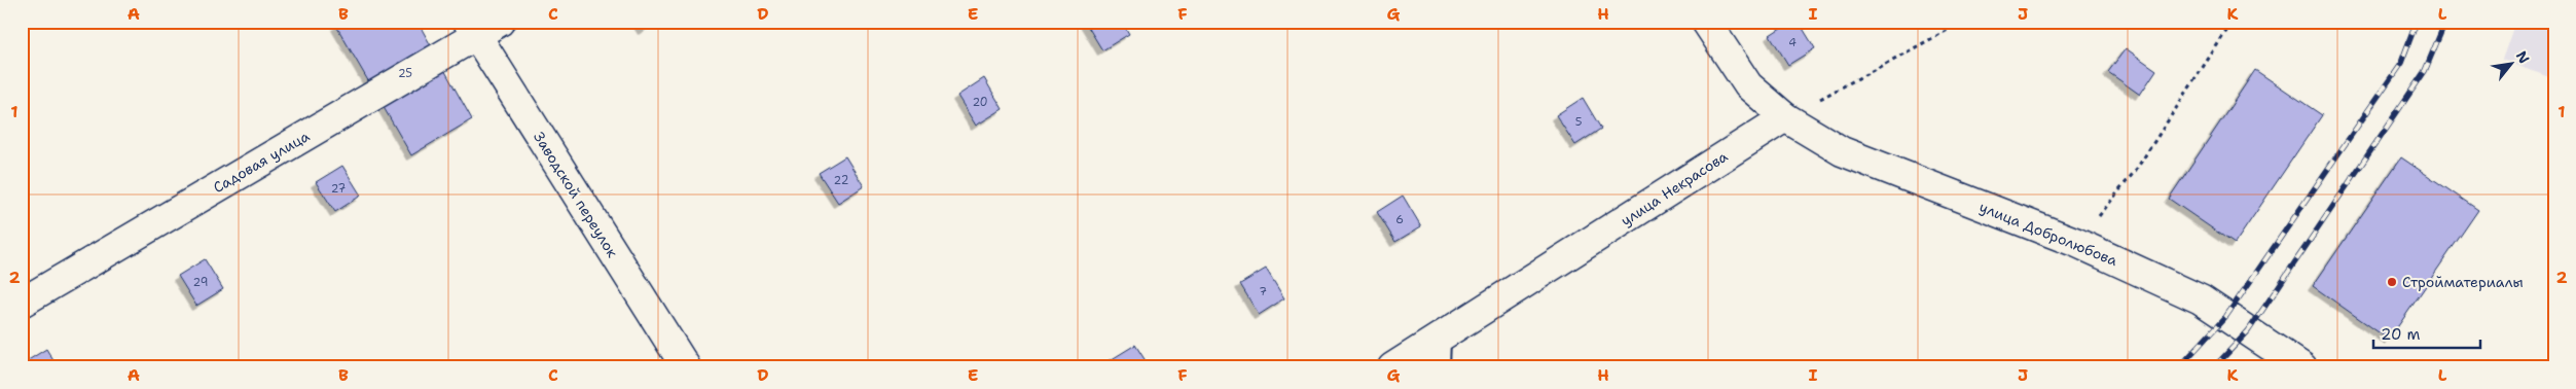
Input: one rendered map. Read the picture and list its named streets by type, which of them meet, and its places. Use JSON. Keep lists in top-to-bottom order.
{
  "streets": {
    "street": [
      "Садовая улица",
      "улица Некрасова",
      "Заводской переулок",
      "улица Добролюбова"
    ]
  },
  "crossings": [
    ["Садовая улица", "Заводской переулок"],
    ["улица Некрасова", "улица Добролюбова"]
  ],
  "places": ["Стройматериалы"],
  "house_numbers": [
    "4",
    "25",
    "20",
    "5",
    "22",
    "27",
    "6",
    "29",
    "7"
  ],
  "scale_bar": "20 m",
  "north": "top right",
  "grid": {
    "columns": [
      "A",
      "B",
      "C",
      "D",
      "E",
      "F",
      "G",
      "H",
      "I",
      "J",
      "K",
      "L"
    ],
    "rows": ["1", "2"]
  }
}
